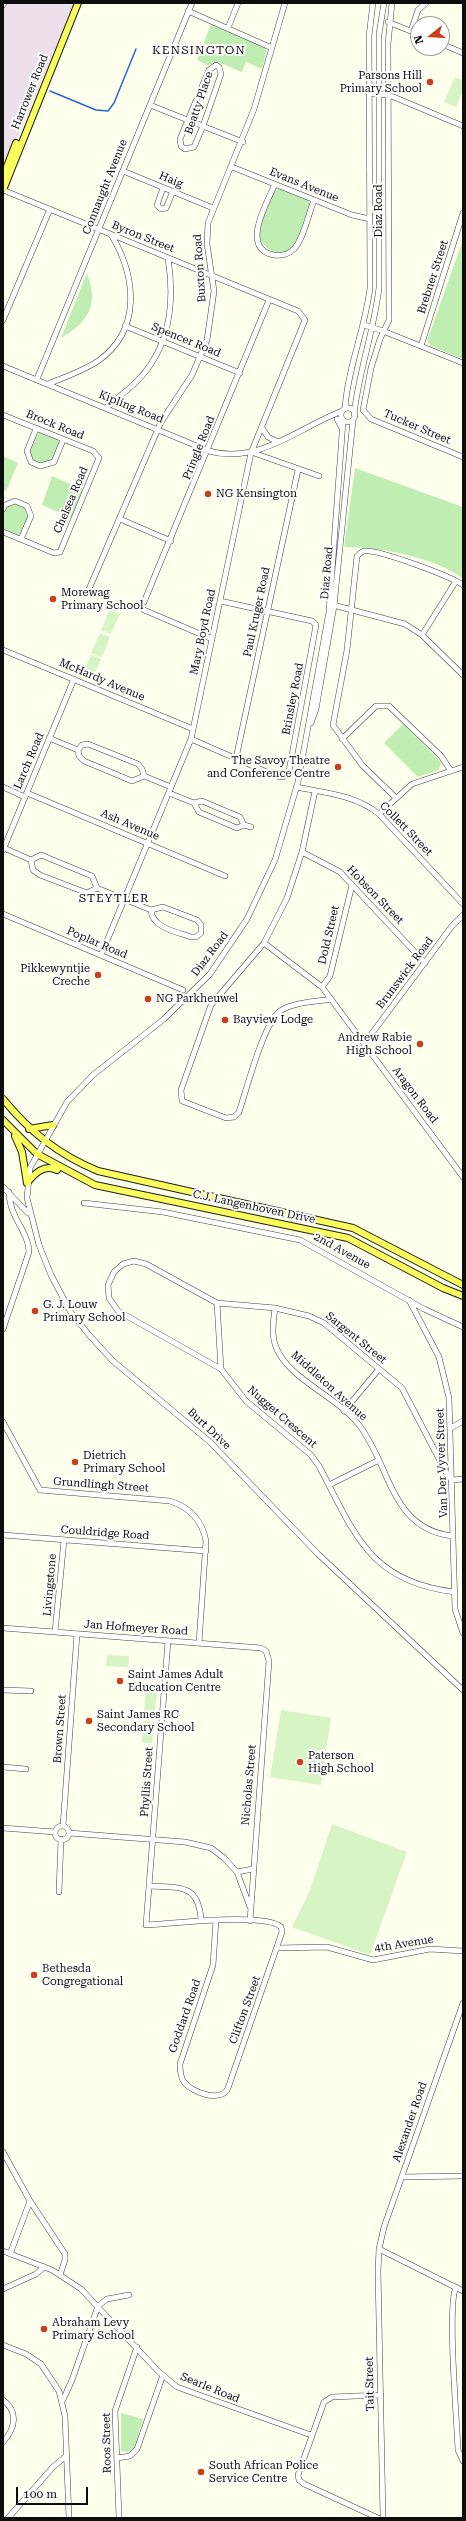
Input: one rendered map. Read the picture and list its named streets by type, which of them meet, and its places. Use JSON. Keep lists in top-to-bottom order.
{
  "streets": {
    "main road": ["Harrower Road", "C.J. Langenhoven Drive"],
    "street": [
      "Beatty Place",
      "Haig",
      "Evans Avenue",
      "Connaught Avenue",
      "Diaz Road",
      "Byron Street",
      "Buxton Road",
      "Brebner Street",
      "Spencer Road",
      "Kipling Road",
      "Brock Road",
      "Tucker Street",
      "Pringle Road",
      "Chelsea Road",
      "Paul Kruger Road",
      "Mary Boyd Road",
      "McHardy Avenue",
      "Brinsley Road",
      "Larch Road",
      "Ash Avenue",
      "Collett Street",
      "Hobson Street",
      "Dold Street",
      "Poplar Road",
      "Brunswick Road",
      "Aragon Road",
      "2nd Avenue",
      "Sargent Street",
      "Middleton Avenue",
      "Nugget Crescent",
      "Burt Drive",
      "Van Der Vyver Street",
      "Grundlingh Street",
      "Couldridge Road",
      "Livingstone",
      "Jan Hofmeyer Road",
      "Brown Street",
      "Phyllis Street",
      "Nicholas Street",
      "4th Avenue",
      "Clifton Street",
      "Goddard Road",
      "Alexander Road",
      "Tait Street",
      "Searle Road",
      "Roos Street"
    ]
  },
  "crossings": [
    ["Harrower Road", "Byron Street"],
    ["Haig", "Connaught Avenue"],
    ["Haig", "Buxton Road"],
    ["Evans Avenue", "Diaz Road"],
    ["Evans Avenue", "Buxton Road"],
    ["Connaught Avenue", "Byron Street"],
    ["Connaught Avenue", "Kipling Road"],
    ["Diaz Road", "Kipling Road"],
    ["Diaz Road", "Tucker Street"],
    ["Diaz Road", "Collett Street"],
    ["Diaz Road", "C.J. Langenhoven Drive"],
    ["Diaz Road", "Burt Drive"],
    ["Byron Street", "Buxton Road"],
    ["Byron Street", "Pringle Road"],
    ["Byron Street", "Mary Boyd Road"],
    ["Buxton Road", "Spencer Road"],
    ["Buxton Road", "Kipling Road"],
    ["Spencer Road", "Pringle Road"],
    ["Kipling Road", "Pringle Road"],
    ["Kipling Road", "Paul Kruger Road"],
    ["Kipling Road", "Mary Boyd Road"],
    ["Brock Road", "Chelsea Road"],
    ["Paul Kruger Road", "Brinsley Road"],
    ["Mary Boyd Road", "McHardy Avenue"],
    ["Mary Boyd Road", "Ash Avenue"],
    ["Mary Boyd Road", "Poplar Road"],
    ["McHardy Avenue", "Larch Road"],
    ["Larch Road", "Ash Avenue"],
    ["Hobson Street", "Dold Street"],
    ["Hobson Street", "Brunswick Road"],
    ["Dold Street", "Aragon Road"],
    ["Brunswick Road", "Aragon Road"],
    ["C.J. Langenhoven Drive", "Burt Drive"],
    ["2nd Avenue", "Van Der Vyver Street"],
    ["Sargent Street", "Middleton Avenue"],
    ["Sargent Street", "Nugget Crescent"],
    ["Sargent Street", "Van Der Vyver Street"],
    ["Middleton Avenue", "Van Der Vyver Street"],
    ["Nugget Crescent", "Van Der Vyver Street"],
    ["Grundlingh Street", "Couldridge Road"],
    ["Couldridge Road", "Livingstone"],
    ["Livingstone", "Jan Hofmeyer Road"],
    ["Jan Hofmeyer Road", "Brown Street"],
    ["Jan Hofmeyer Road", "Phyllis Street"],
    ["Jan Hofmeyer Road", "Nicholas Street"],
    ["Nicholas Street", "Clifton Street"],
    ["4th Avenue", "Clifton Street"],
    ["Clifton Street", "Goddard Road"],
    ["Alexander Road", "Tait Street"],
    ["Searle Road", "Roos Street"]
  ],
  "districts": ["KENSINGTON", "STEYTLER"],
  "places": [
    "Parsons Hill Primary School",
    "NG Kensington",
    "Morewag Primary School",
    "The Savoy Theatre and Conference Centre",
    "Pikkewyntjie Creche",
    "NG Parkheuwel",
    "Bayview Lodge",
    "Andrew Rabie High School",
    "G. J. Louw Primary School",
    "Dietrich Primary School",
    "Saint James Adult Education Centre",
    "Saint James RC Secondary School",
    "Paterson High School",
    "Bethesda Congregational",
    "Abraham Levy Primary School",
    "South African Police Service Centre"
  ],
  "scale_bar": "100 m",
  "north": "left"
}
